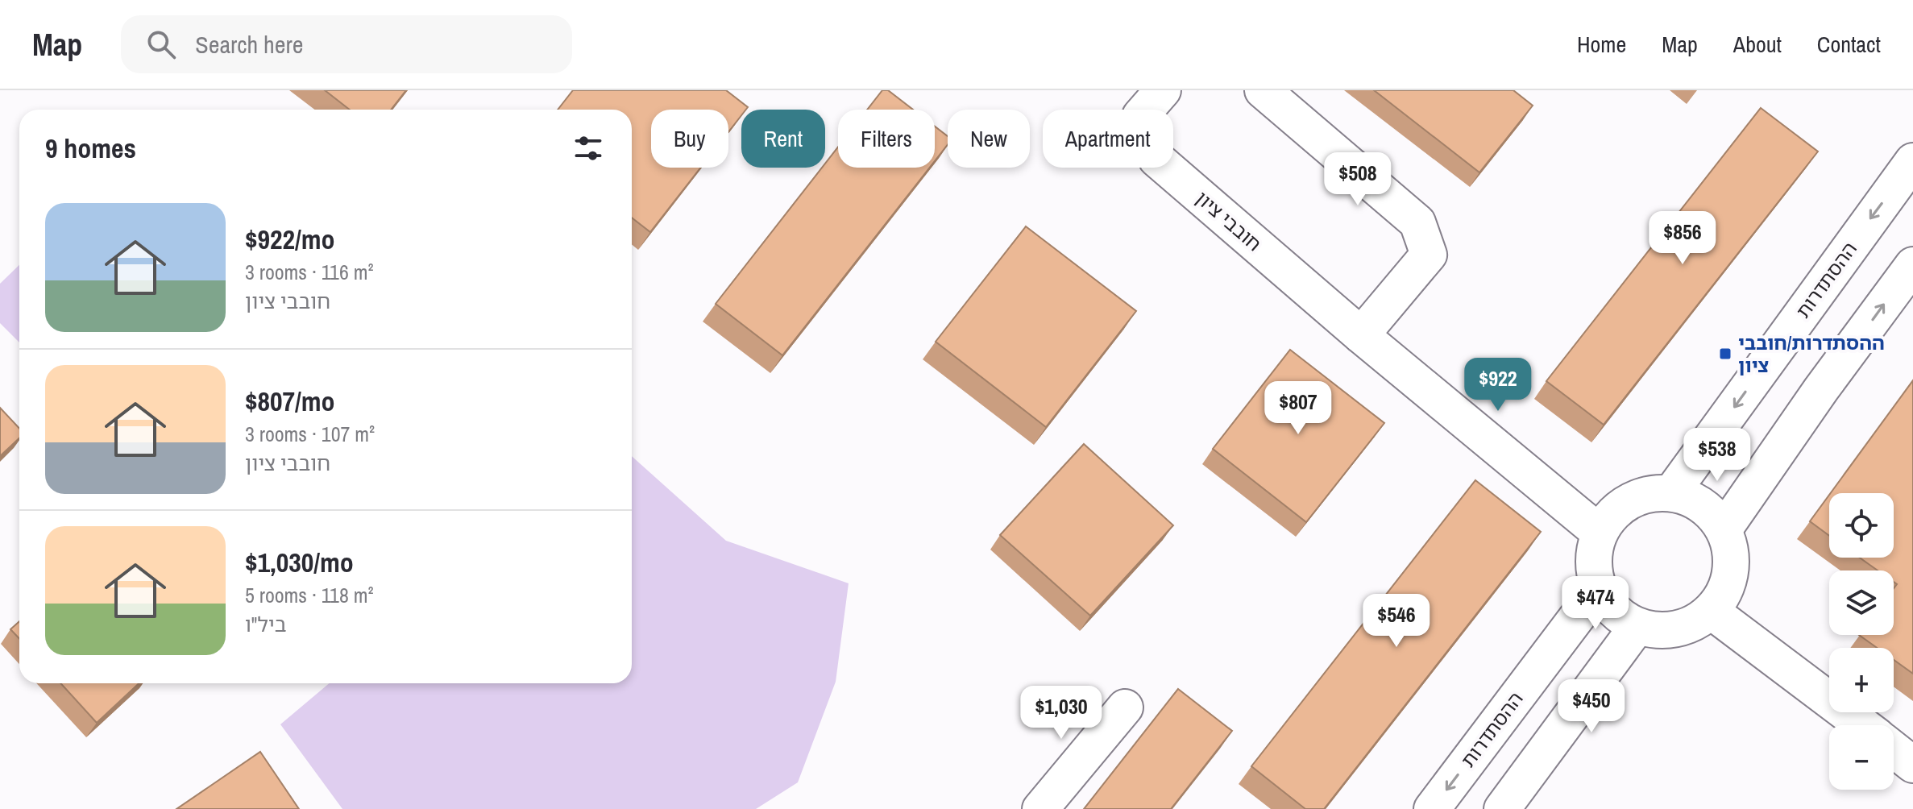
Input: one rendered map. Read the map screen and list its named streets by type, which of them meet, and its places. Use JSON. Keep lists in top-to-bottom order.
{
  "streets": {
    "street": ["חובבי ציון", "ההסתדרות"]
  },
  "crossings": [
    ["חובבי ציון", "ההסתדרות"]
  ],
  "places": {
    "transit": ["ההסתדרות/חובבי ציון"]
  },
  "page": {
    "header": "Map",
    "search": "Search here",
    "nav": [
      "Home",
      "Map",
      "About",
      "Contact"
    ],
    "chip": [
      "Buy",
      "Rent",
      "Filters",
      "New",
      "Apartment"
    ],
    "heading": "9 homes",
    "price": [
      "$508",
      "$856",
      "$922",
      "$807",
      "$538",
      "$474",
      "$546",
      "$450",
      "$1,030"
    ],
    "list": [
      {
        "name": "$922/mo",
        "note": "3 rooms · 116 m² · חובבי ציון"
      },
      {
        "name": "$807/mo",
        "note": "3 rooms · 107 m² · חובבי ציון"
      },
      {
        "name": "$1,030/mo",
        "note": "5 rooms · 118 m² · ביל\"ו"
      }
    ],
    "map_buttons": ["+", "−"]
  }
}
